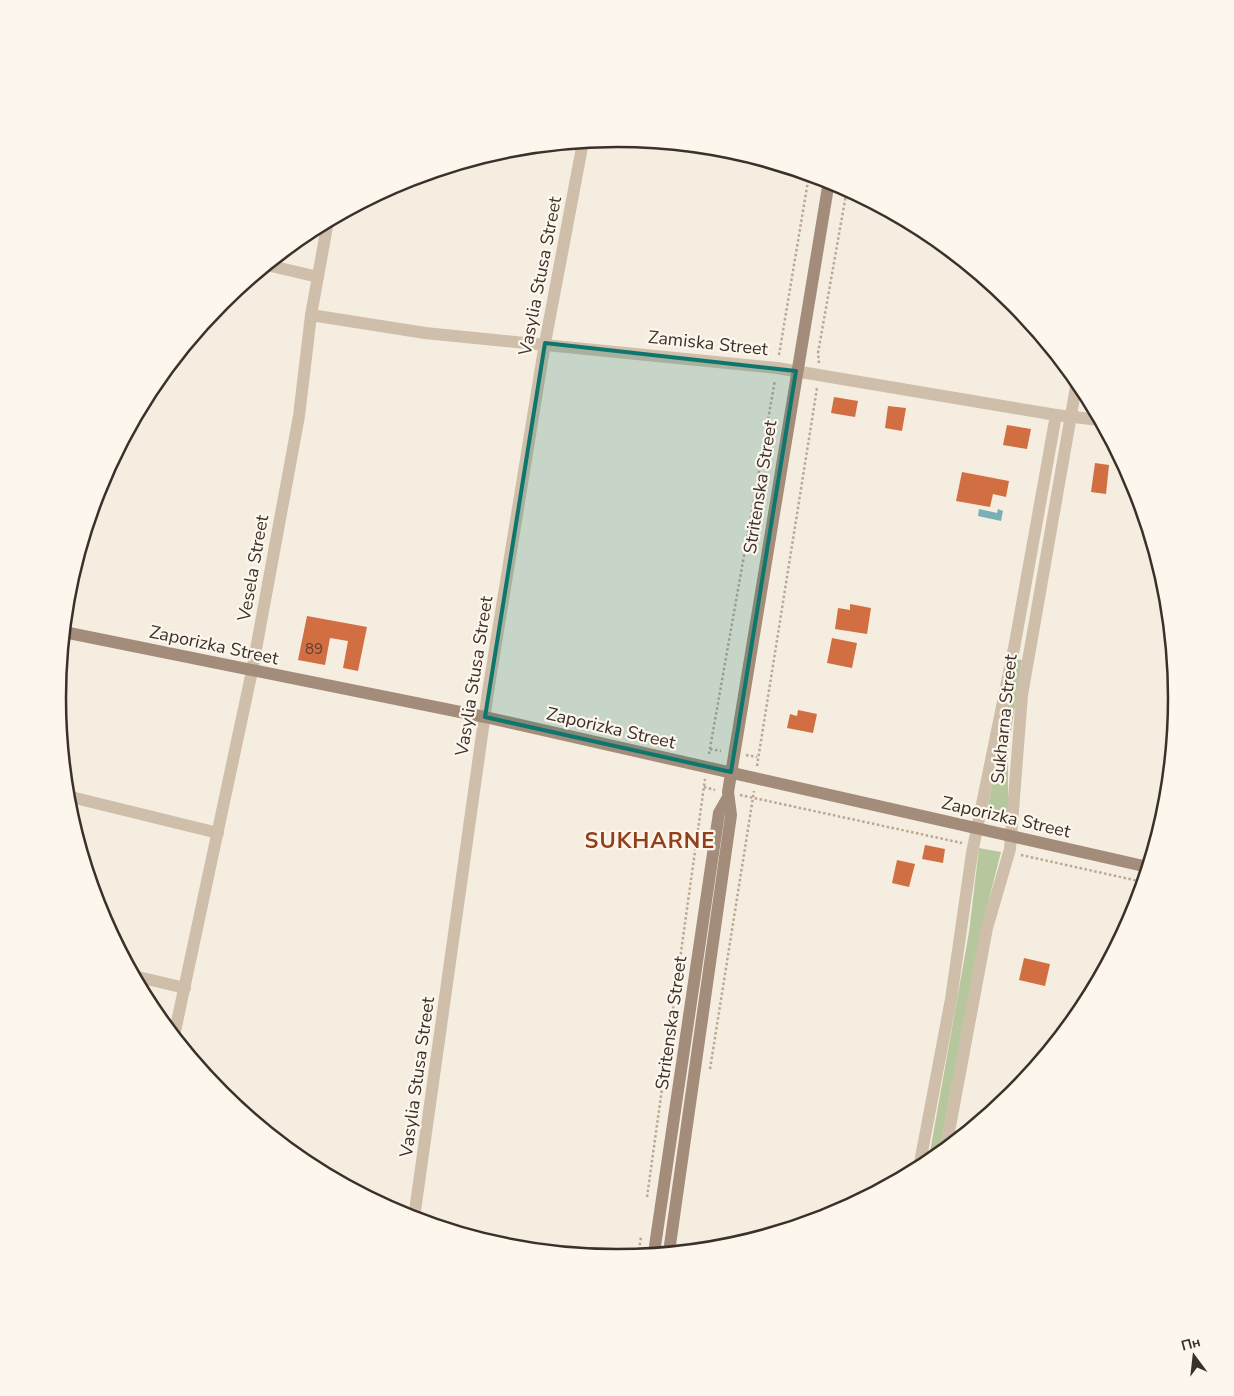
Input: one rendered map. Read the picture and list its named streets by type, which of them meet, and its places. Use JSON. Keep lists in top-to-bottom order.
{
  "streets": {
    "main road": ["Stritenska Street", "Zaporizka Street"],
    "street": [
      "Vasylia Stusa Street",
      "Zamiska Street",
      "Vesela Street",
      "Sukharna Street"
    ]
  },
  "crossings": [
    ["Vasylia Stusa Street", "Zamiska Street"],
    ["Vasylia Stusa Street", "Zaporizka Street"],
    ["Zamiska Street", "Stritenska Street"],
    ["Zamiska Street", "Vesela Street"],
    ["Zamiska Street", "Sukharna Street"],
    ["Stritenska Street", "Zaporizka Street"],
    ["Vesela Street", "Zaporizka Street"],
    ["Zaporizka Street", "Sukharna Street"]
  ],
  "districts": ["SUKHARNE"],
  "house_numbers": ["89"],
  "north": "top"
}
